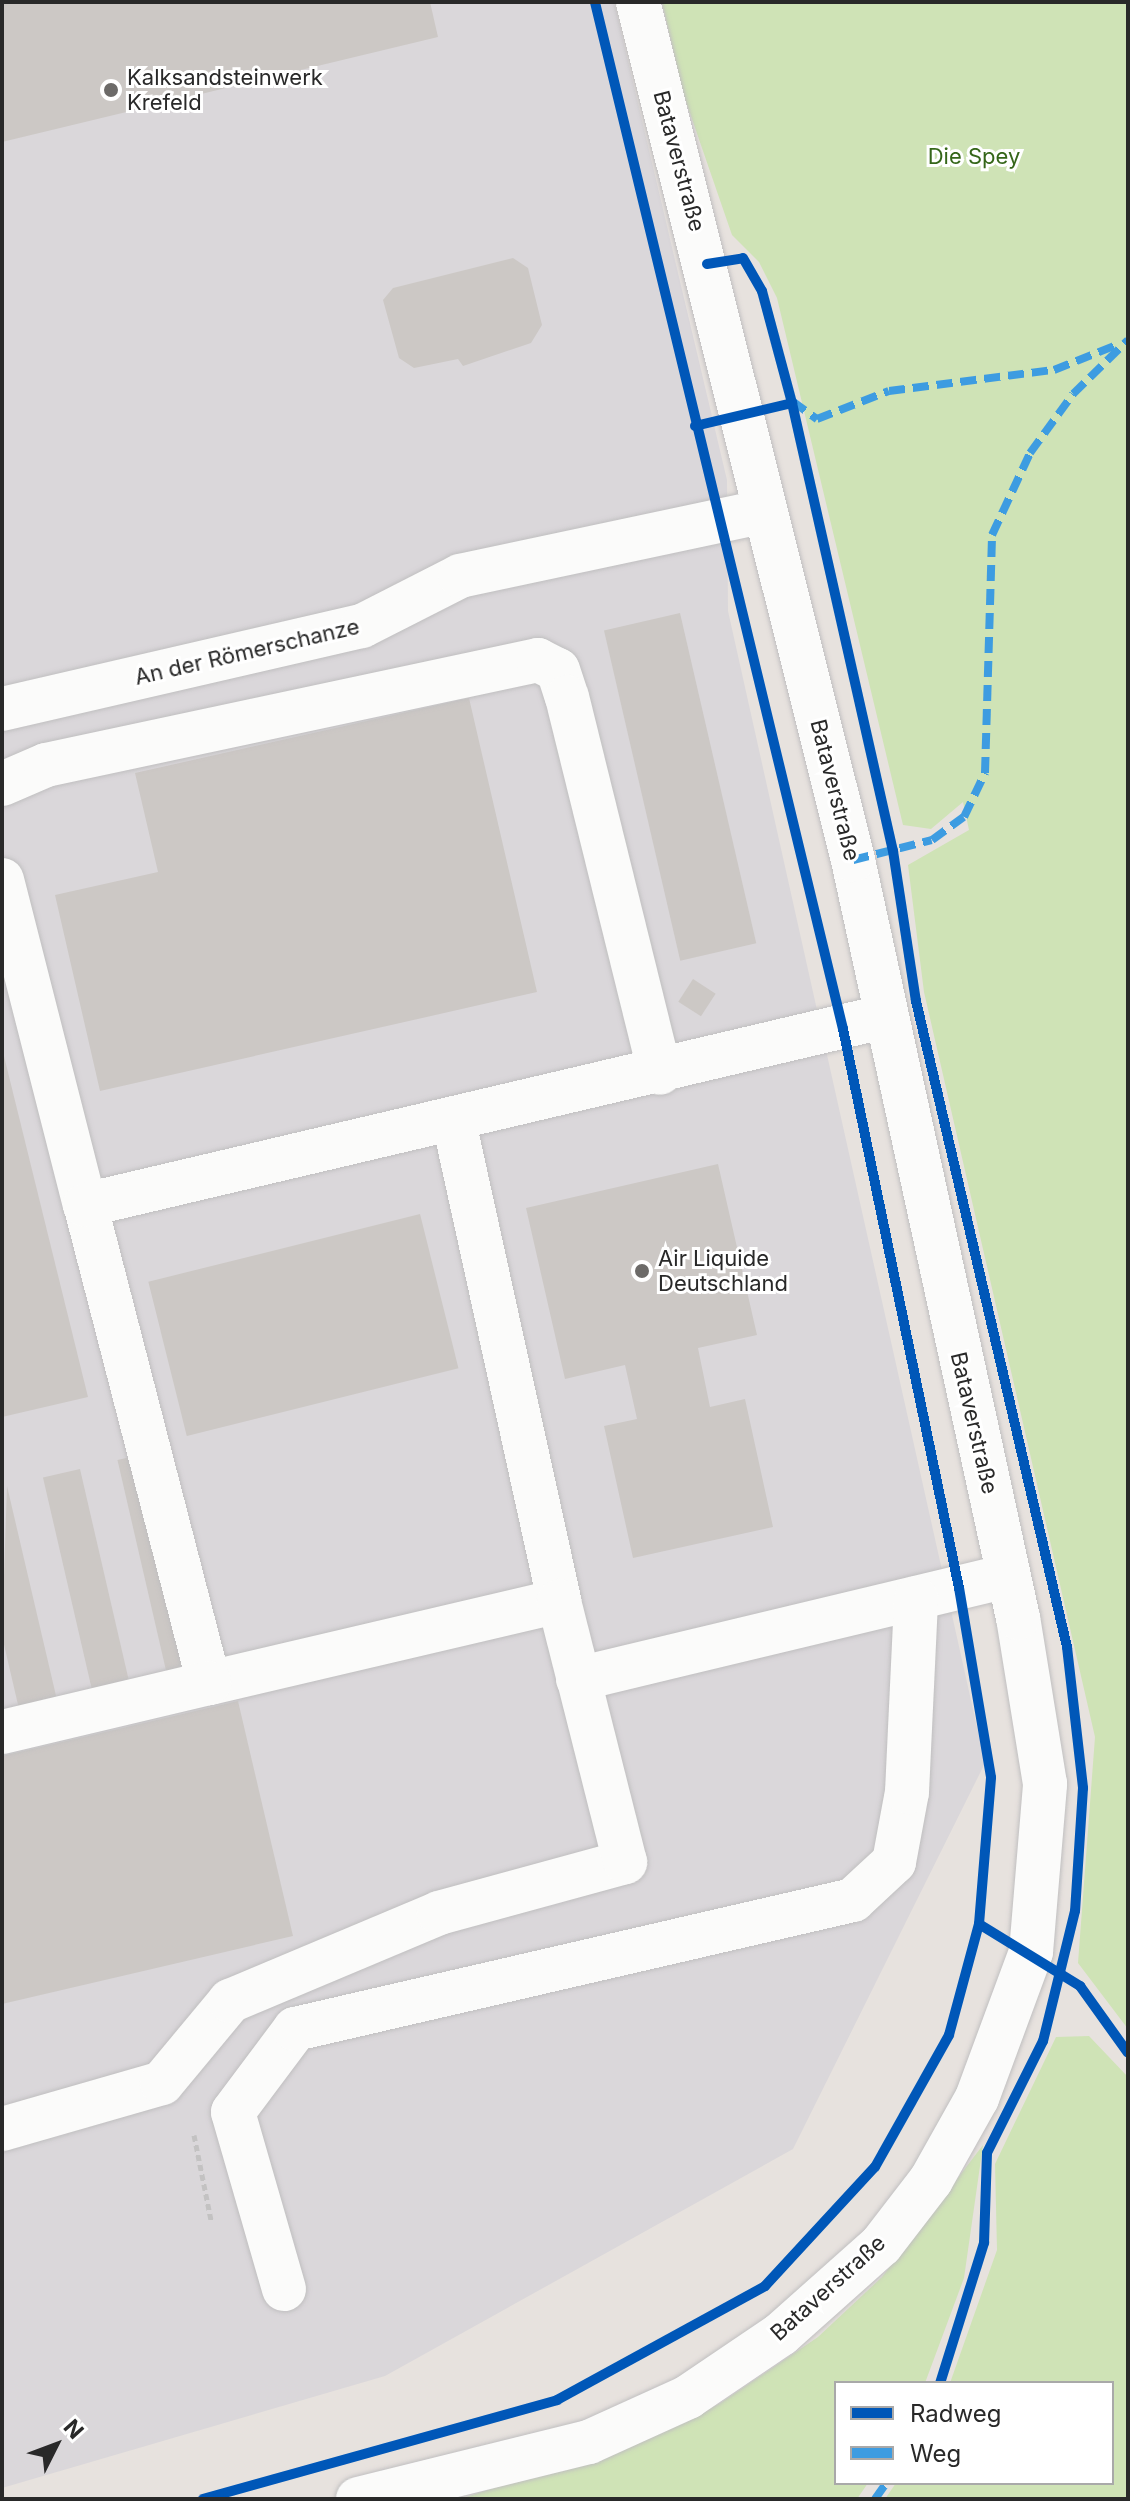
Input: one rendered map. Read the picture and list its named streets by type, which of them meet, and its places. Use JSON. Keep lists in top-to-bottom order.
{
  "streets": {
    "street": ["Bataverstraße", "An der Römerschanze"]
  },
  "crossings": [
    ["Bataverstraße", "An der Römerschanze"]
  ],
  "parks": ["Die Spey"],
  "places": ["Kalksandsteinwerk Krefeld", "Air Liquide Deutschland"],
  "legend": ["Radweg", "Weg"],
  "north": "top right"
}
